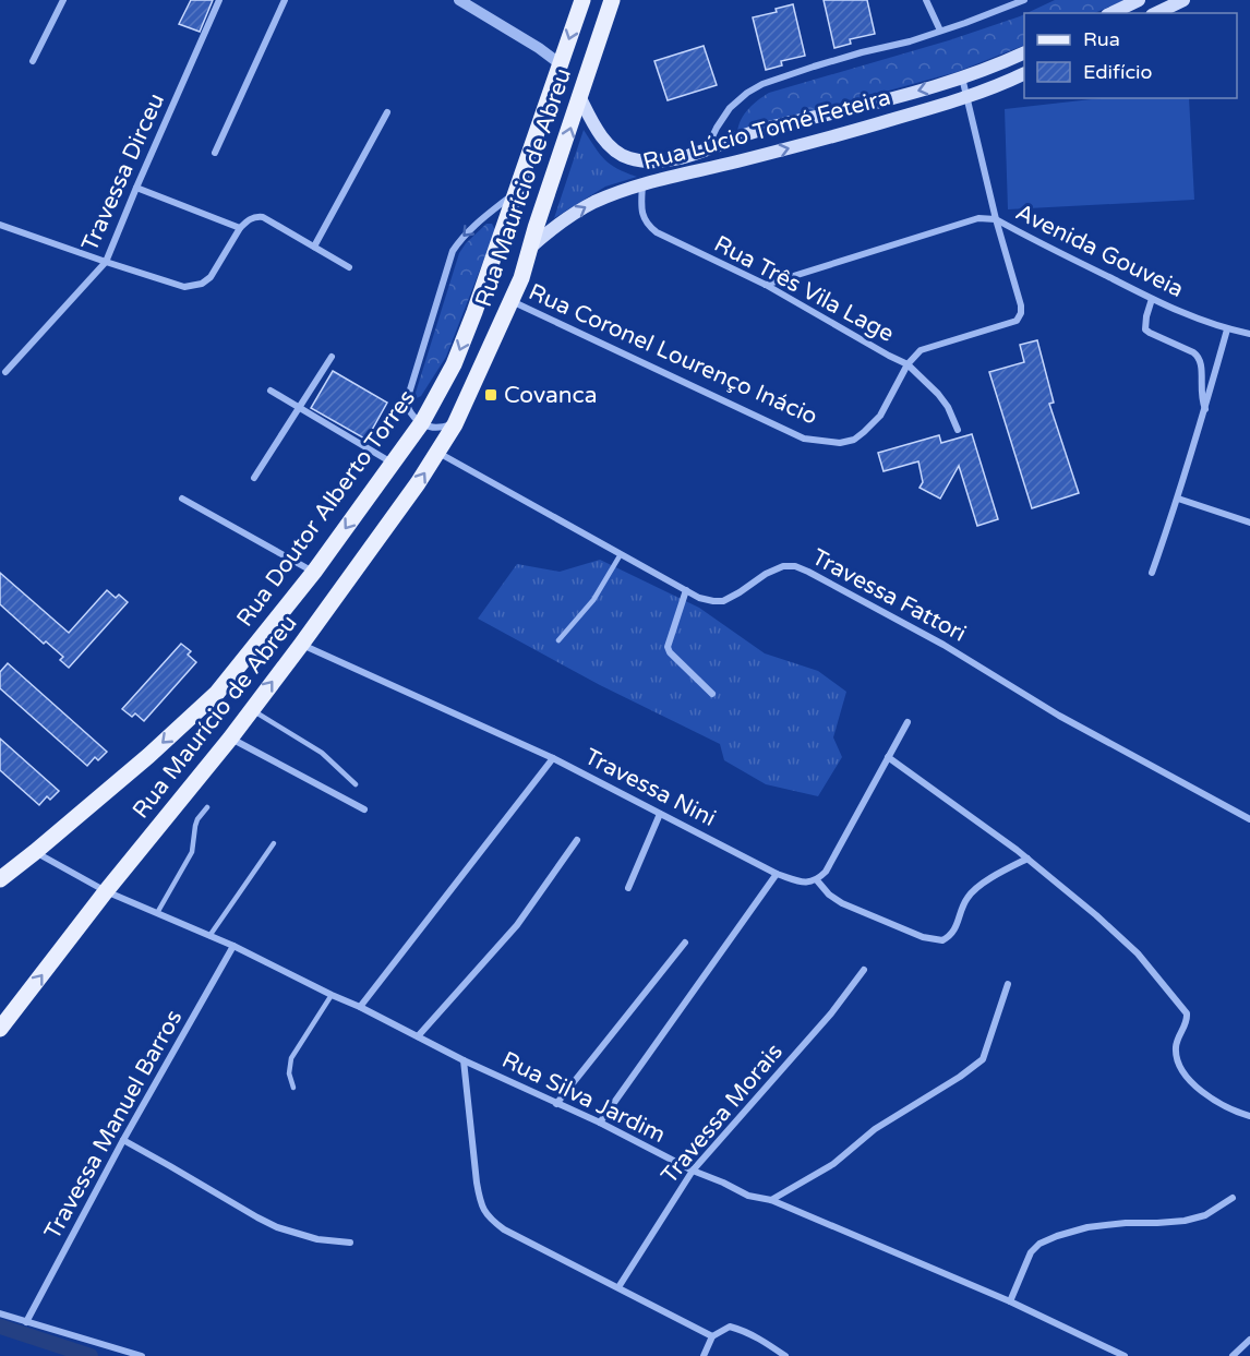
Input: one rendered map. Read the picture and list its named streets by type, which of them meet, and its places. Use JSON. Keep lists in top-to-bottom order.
{
  "streets": {
    "main road": ["Rua Lúcio Tomé Feteira", "Rua Maurício de Abreu", "Rua Doutor Alberto Torres"],
    "street": [
      "Travessa Dirceu",
      "Avenida Gouveia",
      "Rua Três Vila Lage",
      "Rua Coronel Lourenço Inácio",
      "Travessa Fattori",
      "Travessa Nini",
      "Rua Silva Jardim",
      "Travessa Morais",
      "Travessa Manuel Barros"
    ]
  },
  "crossings": [
    ["Rua Lúcio Tomé Feteira", "Rua Maurício de Abreu"],
    ["Rua Lúcio Tomé Feteira", "Avenida Gouveia"],
    ["Rua Lúcio Tomé Feteira", "Rua Três Vila Lage"],
    ["Rua Maurício de Abreu", "Rua Coronel Lourenço Inácio"],
    ["Rua Maurício de Abreu", "Travessa Fattori"],
    ["Rua Maurício de Abreu", "Travessa Nini"],
    ["Rua Maurício de Abreu", "Rua Silva Jardim"],
    ["Avenida Gouveia", "Rua Coronel Lourenço Inácio"],
    ["Rua Três Vila Lage", "Rua Coronel Lourenço Inácio"],
    ["Rua Doutor Alberto Torres", "Rua Silva Jardim"],
    ["Rua Silva Jardim", "Travessa Morais"],
    ["Rua Silva Jardim", "Travessa Manuel Barros"]
  ],
  "one_way": ["Rua Maurício de Abreu", "Rua Doutor Alberto Torres"],
  "places": {
    "transit": ["Covanca"]
  },
  "legend": ["Rua", "Edifício"]
}
